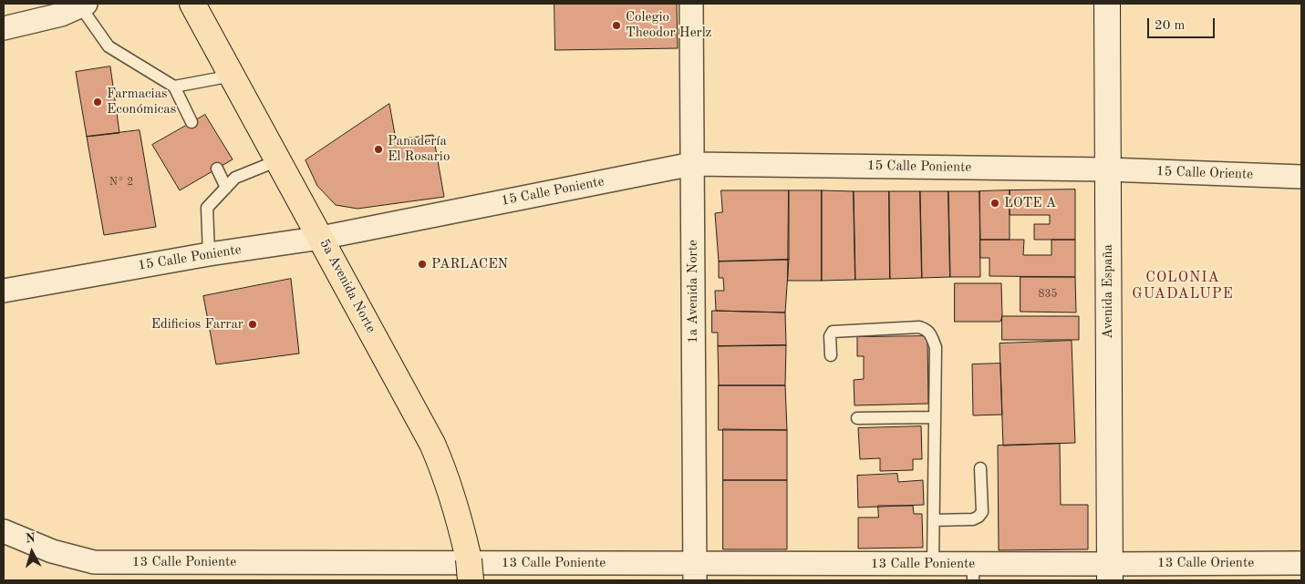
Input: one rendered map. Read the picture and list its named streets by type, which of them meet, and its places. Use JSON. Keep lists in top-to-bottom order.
{
  "streets": {
    "main road": ["5a Avenida Norte", "Avenida España"],
    "street": [
      "15 Calle Poniente",
      "15 Calle Oriente",
      "1a Avenida Norte",
      "13 Calle Poniente",
      "13 Calle Oriente"
    ]
  },
  "crossings": [
    ["15 Calle Poniente", "15 Calle Oriente"],
    ["15 Calle Poniente", "5a Avenida Norte"],
    ["15 Calle Poniente", "1a Avenida Norte"],
    ["15 Calle Poniente", "Avenida España"],
    ["15 Calle Oriente", "Avenida España"],
    ["1a Avenida Norte", "13 Calle Poniente"],
    ["Avenida España", "13 Calle Poniente"],
    ["Avenida España", "13 Calle Oriente"],
    ["13 Calle Poniente", "13 Calle Oriente"]
  ],
  "districts": ["COLONIA GUADALUPE"],
  "places": [
    "Colegio Theodor Herlz",
    "Farmacias Económicas",
    "Panadería El Rosario",
    "LOTE A",
    "PARLACEN",
    "Edificios Farrar"
  ],
  "house_numbers": ["N° 2", "835"],
  "scale_bar": "20 m",
  "north": "top"
}
